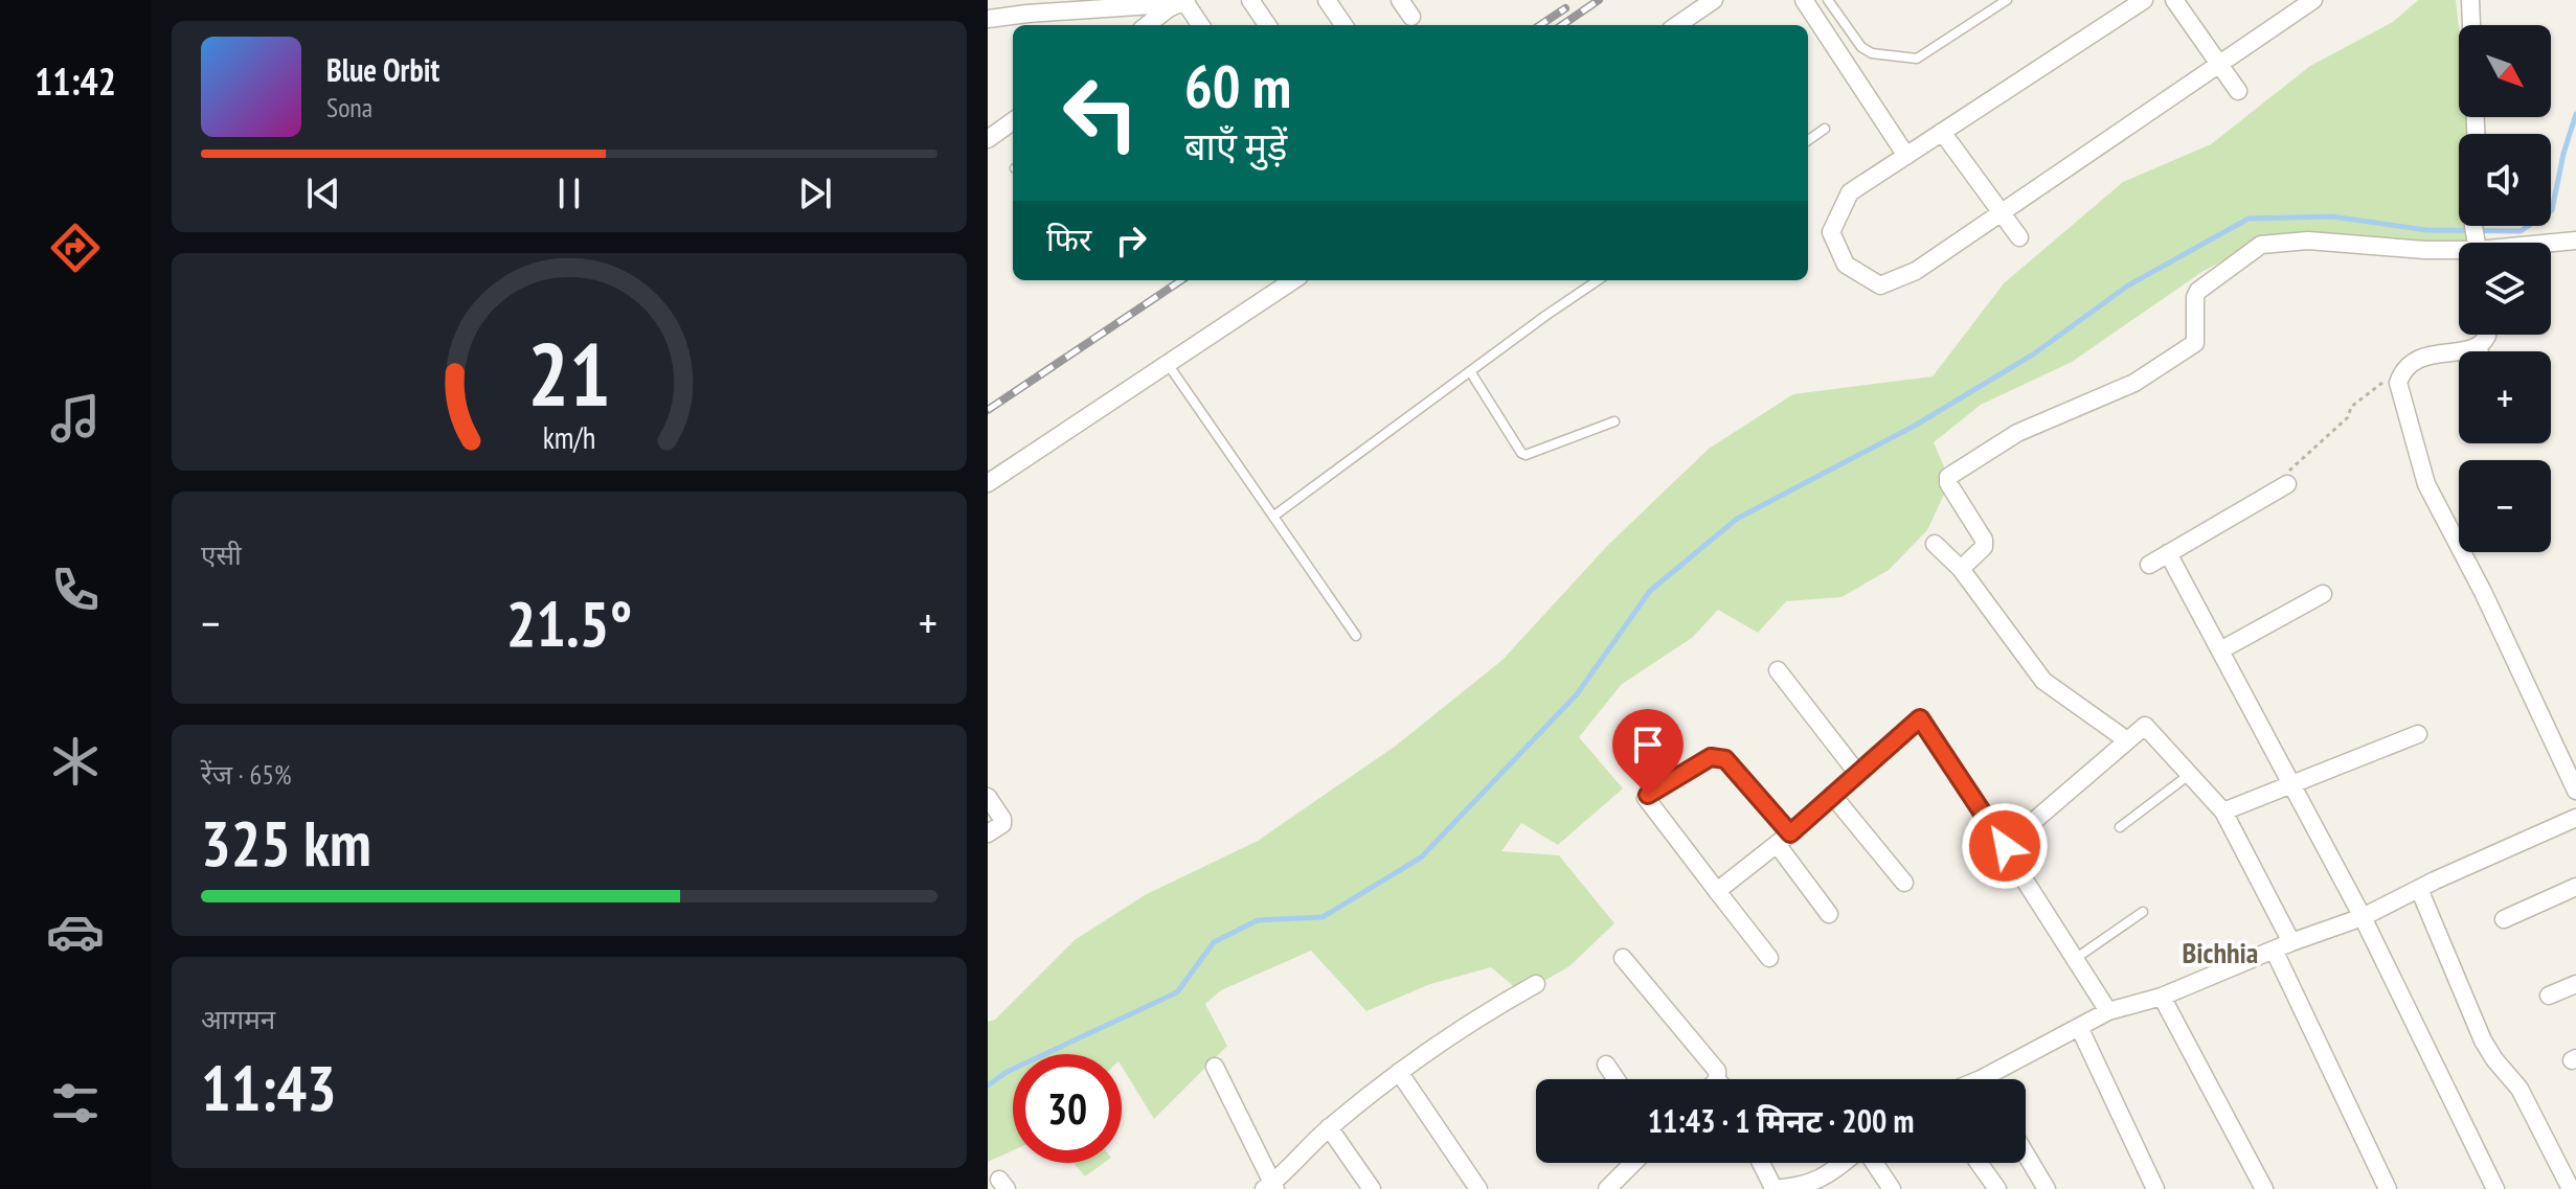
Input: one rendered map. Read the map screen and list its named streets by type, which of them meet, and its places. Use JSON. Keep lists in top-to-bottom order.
{
  "districts": ["Bichhia"],
  "north": "bottom right",
  "page": {
    "tabs": "11:42",
    "map_buttons": ["+", "−"],
    "turn": ["60 m", "बाएँ मुड़ें"],
    "song": ["Blue Orbit", "Sona"],
    "then": "फिर",
    "tile": [
      "एसी",
      ["रेंज · 65%", "325 km"],
      ["आगमन", "11:43"]
    ],
    "heat": ["−", "21.5°", "+"],
    "limit": "30",
    "trip": "11:43 · 1 मिनट · 200 m",
    "gauge": ["21", "km/h"]
  }
}
